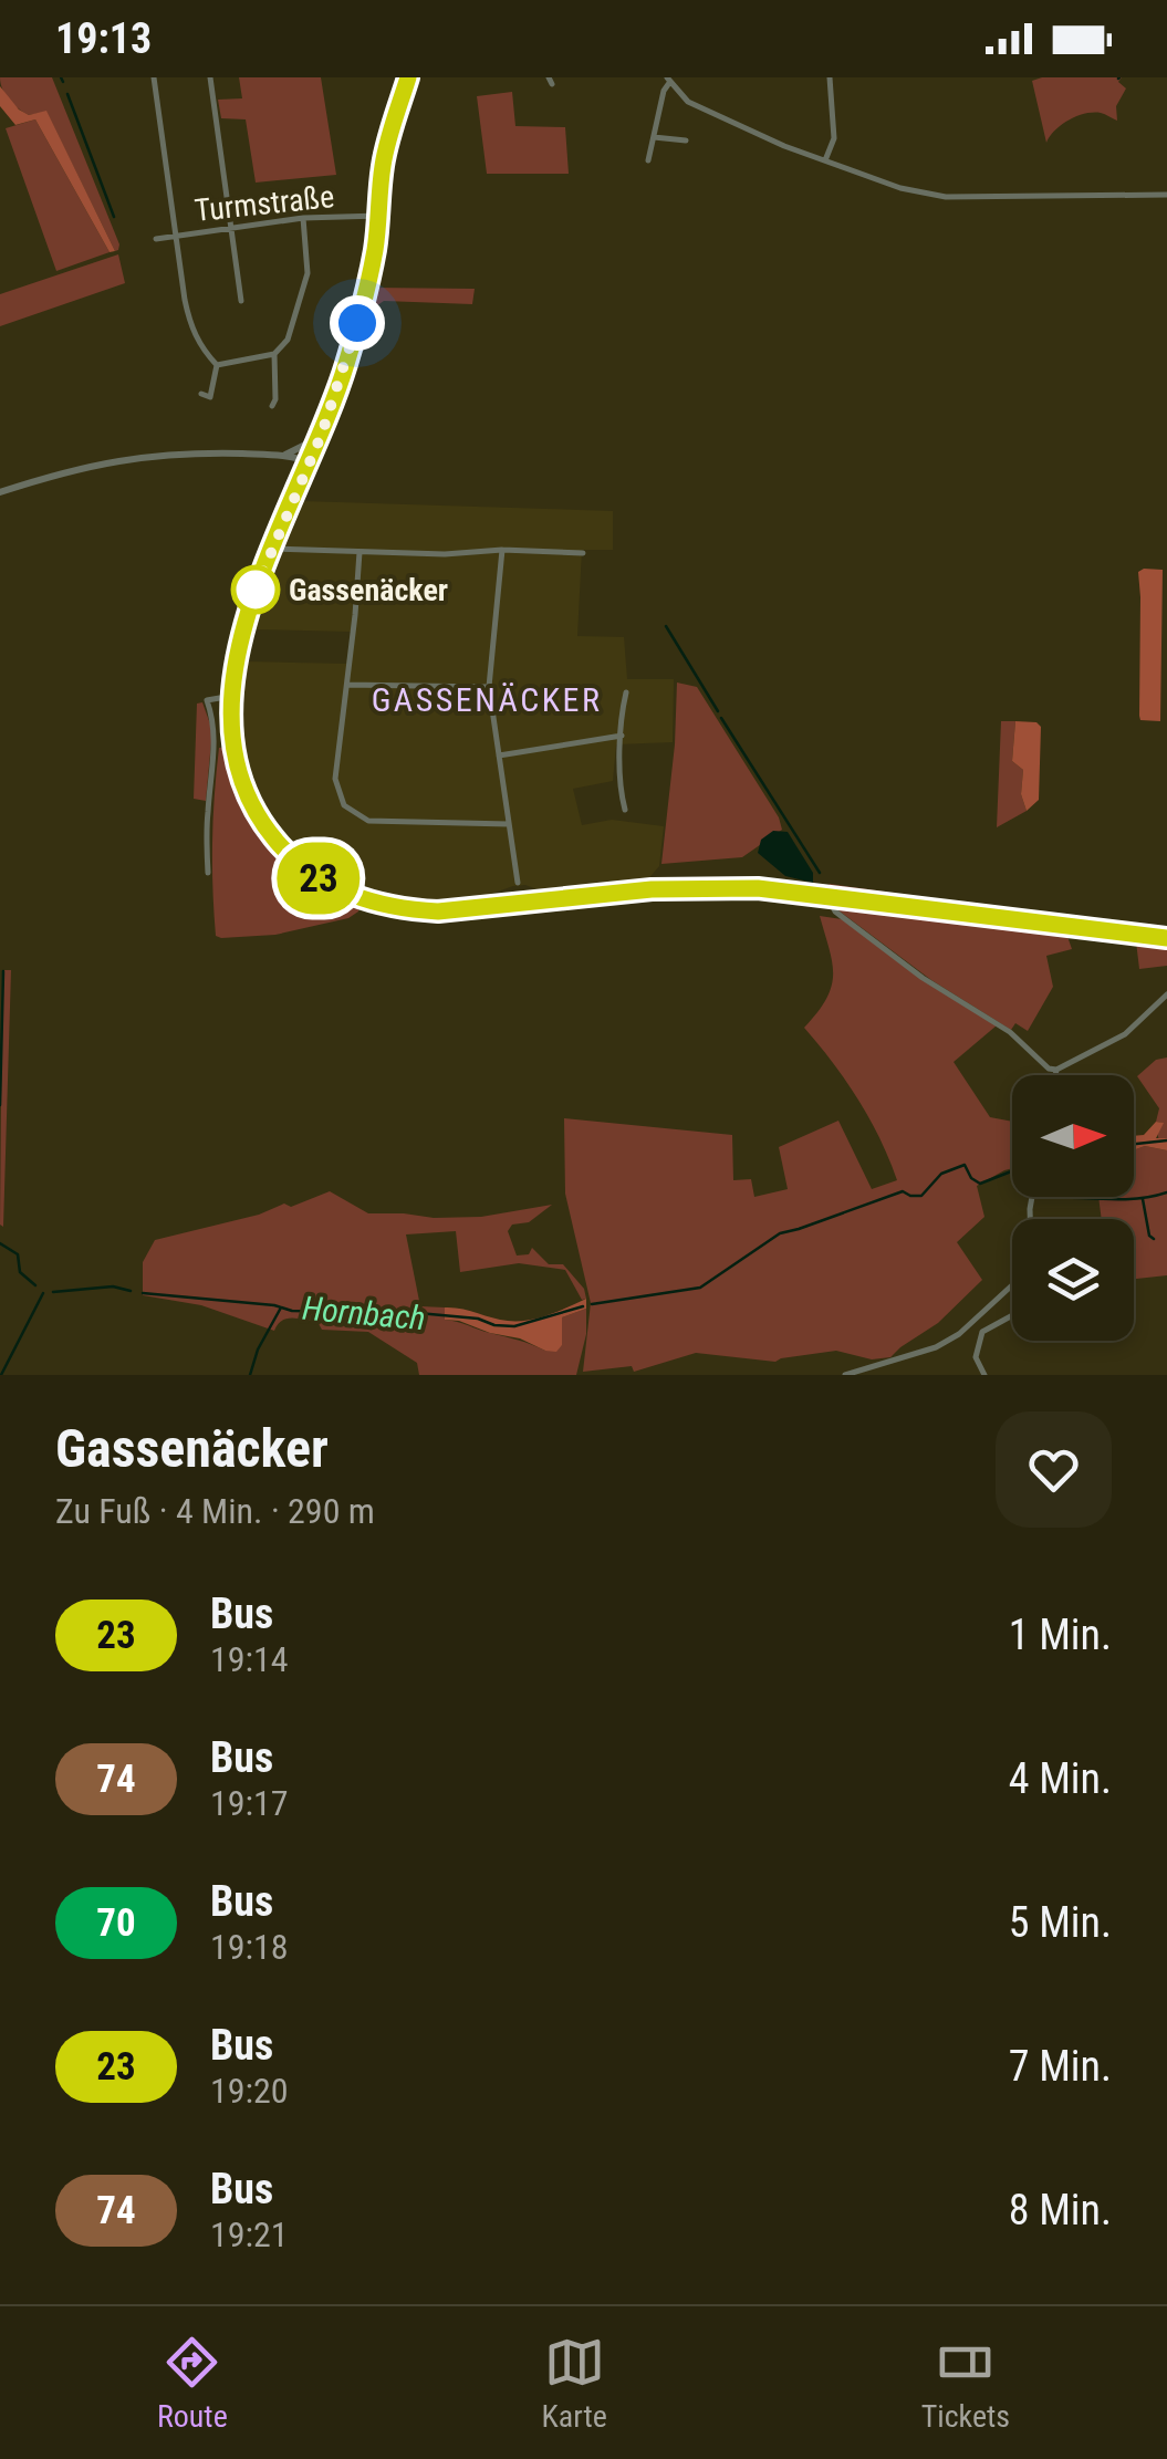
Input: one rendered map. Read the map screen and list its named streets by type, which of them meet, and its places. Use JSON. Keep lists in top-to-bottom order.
{
  "streets": {
    "street": ["Turmstraße"]
  },
  "districts": ["GASSENÄCKER"],
  "water": ["Hornbach"],
  "places": ["Gassenäcker"],
  "lines": ["bus line 23"],
  "north": "right",
  "page": {
    "status": "19:13",
    "on_map": "23",
    "heading": ["Gassenäcker", "Zu Fuß · 4 Min. · 290 m"],
    "list": [
      {
        "mark": "23",
        "name": "Bus",
        "note": "19:14",
        "value": "1 Min."
      },
      {
        "mark": "74",
        "name": "Bus",
        "note": "19:17",
        "value": "4 Min."
      },
      {
        "mark": "70",
        "name": "Bus",
        "note": "19:18",
        "value": "5 Min."
      },
      {
        "mark": "23",
        "name": "Bus",
        "note": "19:20",
        "value": "7 Min."
      },
      {
        "mark": "74",
        "name": "Bus",
        "note": "19:21",
        "value": "8 Min."
      }
    ],
    "tabs": ["Route", "Karte", "Tickets"]
  }
}
